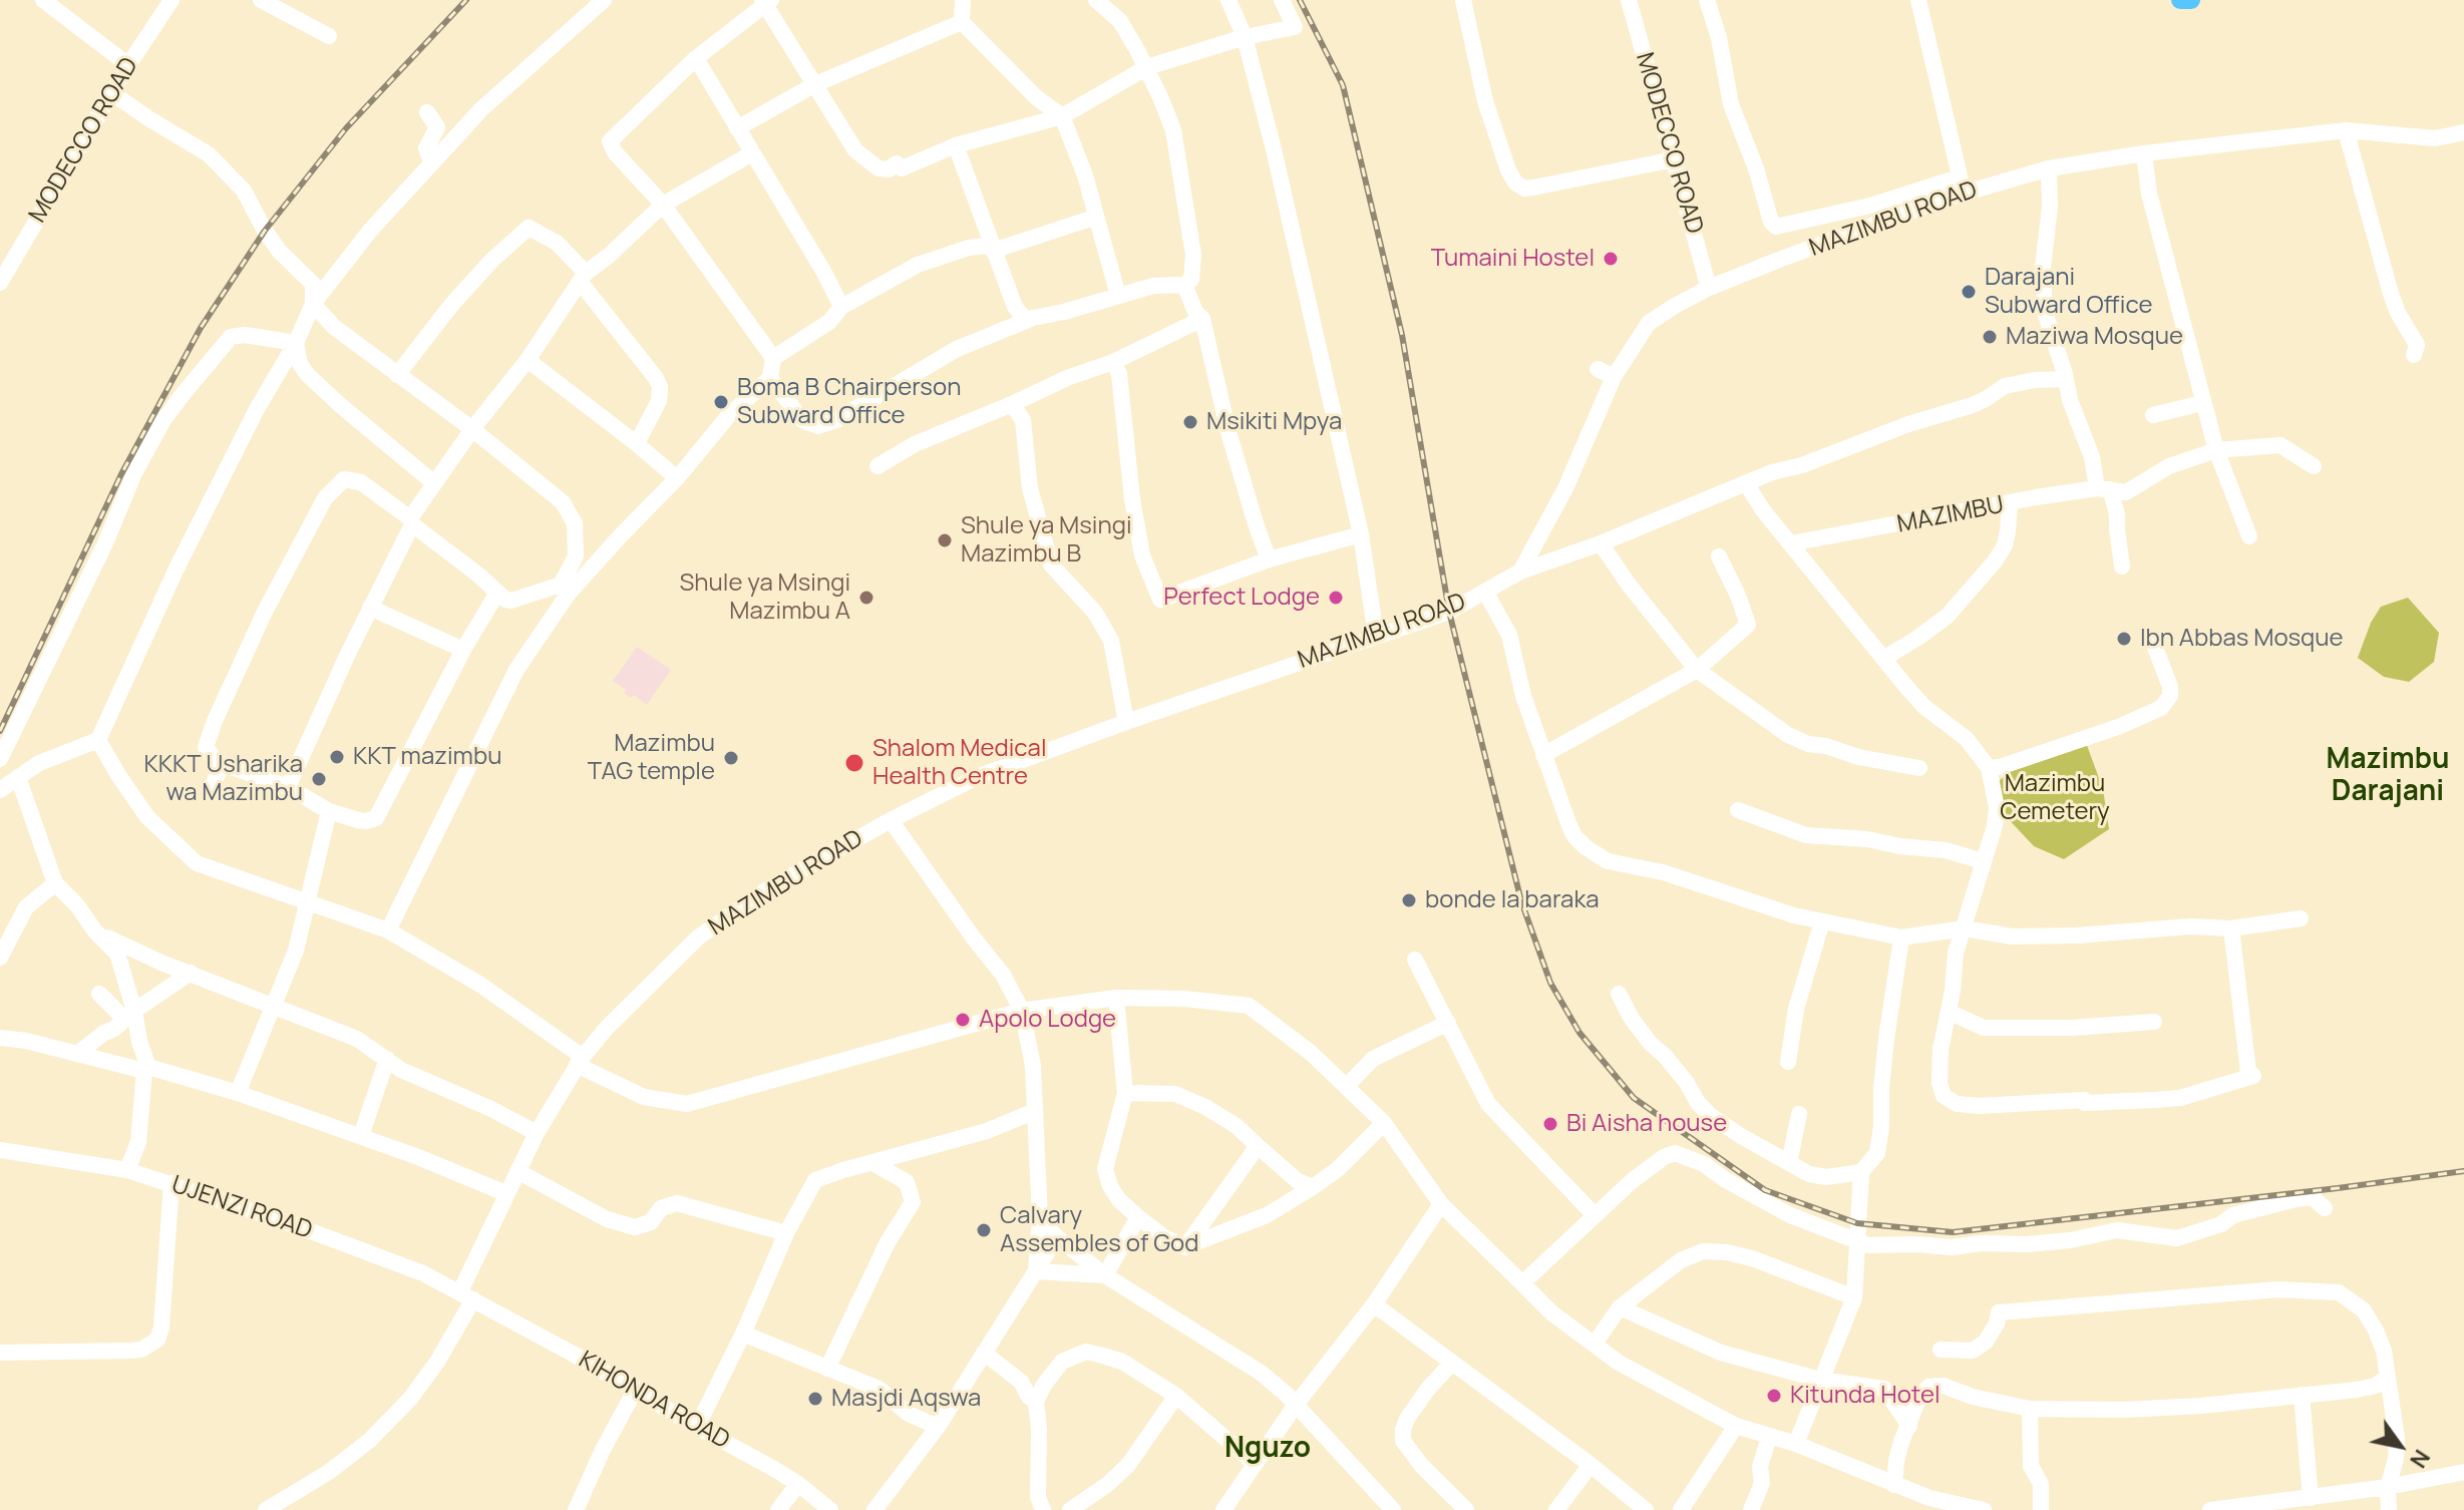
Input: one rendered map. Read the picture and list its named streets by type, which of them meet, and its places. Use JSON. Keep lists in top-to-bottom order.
{
  "streets": {
    "street": [
      "MODECCO ROAD",
      "MAZIMBU ROAD",
      "MAZIMBU",
      "UJENZI ROAD",
      "KIHONDA ROAD"
    ]
  },
  "crossings": [
    ["MODECCO ROAD", "MAZIMBU ROAD"],
    ["MAZIMBU ROAD", "UJENZI ROAD"],
    ["MAZIMBU ROAD", "KIHONDA ROAD"],
    ["UJENZI ROAD", "KIHONDA ROAD"]
  ],
  "districts": ["Mazimbu Darajani", "Nguzo"],
  "parks": ["Mazimbu Cemetery"],
  "places": [
    "Tumaini Hostel",
    "Darajani Subward Office",
    "Maziwa Mosque",
    "Boma B Chairperson Subward Office",
    "Msikiti Mpya",
    "Shule ya Msingi Mazimbu B",
    "Shule ya Msingi Mazimbu A",
    "Perfect Lodge",
    "Ibn Abbas Mosque",
    "KKT mazimbu",
    "Mazimbu TAG temple",
    "Shalom Medical Health Centre",
    "KKKT Usharika wa Mazimbu",
    "bonde la baraka",
    "Apolo Lodge",
    "Bi Aisha house",
    "Calvary Assembles of God",
    "Kitunda Hotel",
    "Masjdi Aqswa"
  ],
  "north": "bottom right"
}
